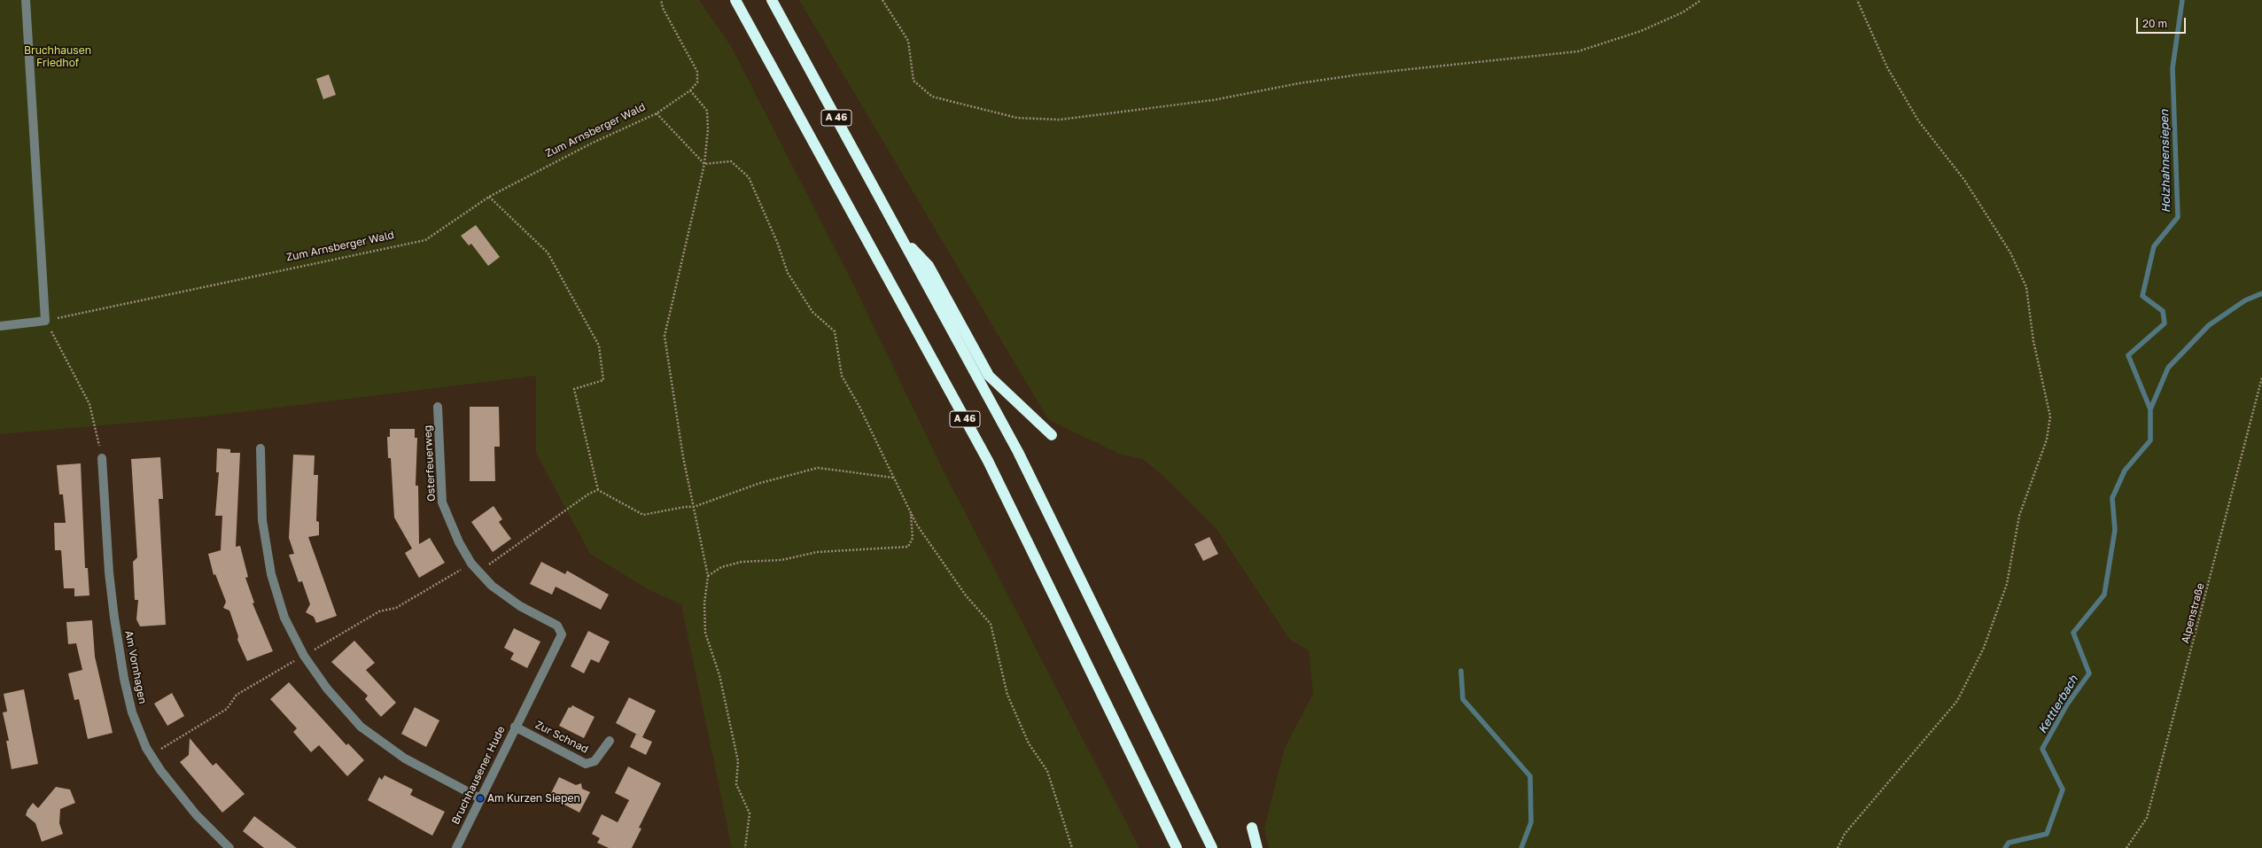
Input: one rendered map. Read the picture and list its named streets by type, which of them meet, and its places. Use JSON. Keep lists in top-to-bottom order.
{
  "streets": {
    "highway": ["A 46"],
    "street": [
      "Osterfeuerweg",
      "Am Vornhagen",
      "Zur Schnad",
      "Bruchhausener Hude"
    ],
    "path": ["Zum Arnsberger Wald", "Alpenstraße"]
  },
  "crossings": [
    ["Osterfeuerweg", "Bruchhausener Hude"],
    ["Zur Schnad", "Bruchhausener Hude"]
  ],
  "water": ["Holzhahnensiepen", "Kettlerbach"],
  "parks": ["Bruchhausen Friedhof"],
  "places": ["Am Kurzen Siepen"],
  "scale_bar": "20 m"
}
